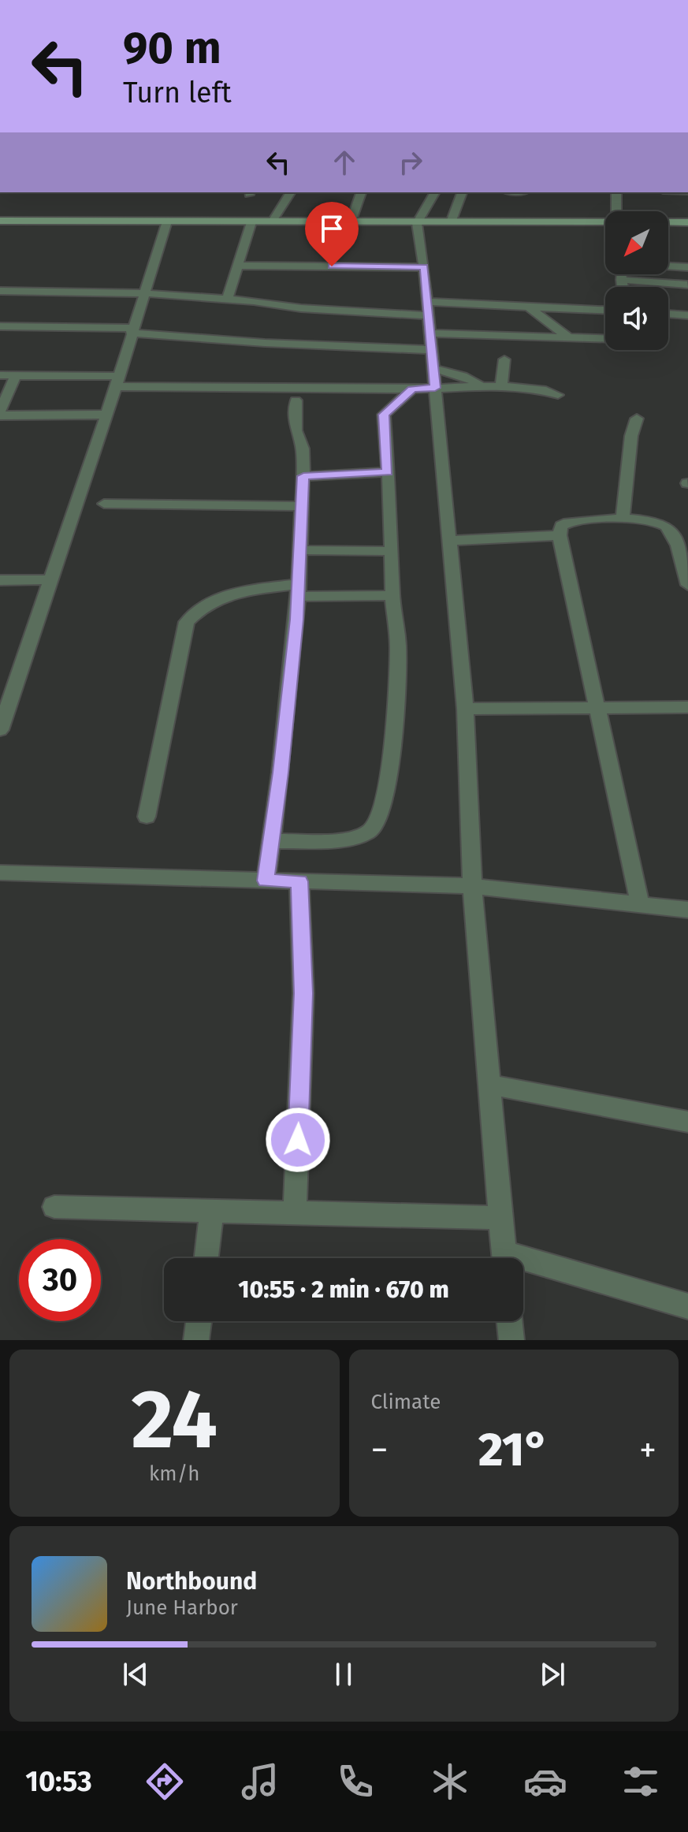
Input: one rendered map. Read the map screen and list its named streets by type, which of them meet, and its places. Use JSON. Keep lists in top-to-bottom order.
{
  "north": "bottom left",
  "page": {
    "turn": ["90 m", "Turn left"],
    "limit": "30",
    "trip": "10:55 · 2 min · 670 m",
    "tile": [
      ["24", "km/h"],
      "Climate"
    ],
    "heat": ["−", "21°", "+"],
    "song": ["Northbound", "June Harbor"],
    "tabs": "10:53"
  }
}
